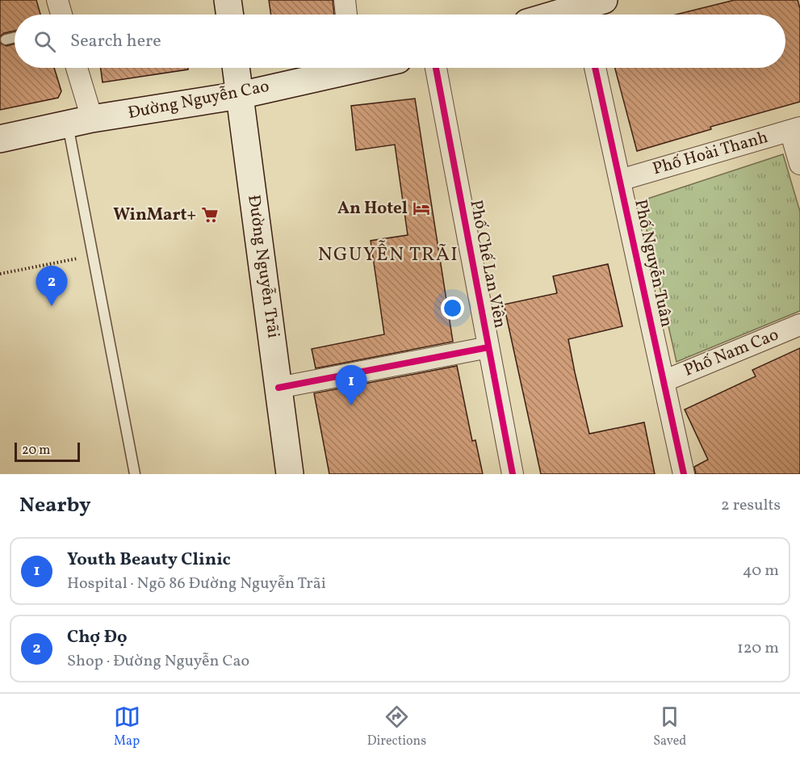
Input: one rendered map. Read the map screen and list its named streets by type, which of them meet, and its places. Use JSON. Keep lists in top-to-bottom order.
{
  "streets": {
    "main road": ["Đường Nguyễn Cao", "Đường Nguyễn Trãi"],
    "street": [
      "Phố Hoài Thanh",
      "Phố Nguyễn Tuân",
      "Phố Chế Lan Viên",
      "Phố Nam Cao"
    ]
  },
  "crossings": [
    ["Đường Nguyễn Cao", "Đường Nguyễn Trãi"],
    ["Phố Hoài Thanh", "Phố Nguyễn Tuân"],
    ["Phố Nguyễn Tuân", "Phố Nam Cao"]
  ],
  "districts": ["NGUYỄN TRÃI"],
  "places": {
    "hotel": ["An Hotel"],
    "supermarket": ["WinMart+"]
  },
  "scale_bar": "20 m",
  "page": {
    "search": "Search here",
    "pins": ["2", "1"],
    "scale": "20 m",
    "heading": ["Nearby", "2 results"],
    "list": [
      {
        "mark": "1",
        "name": "Youth Beauty Clinic",
        "note": "Hospital · Ngõ 86 Đường Nguyễn Trãi",
        "value": "40 m"
      },
      {
        "mark": "2",
        "name": "Chợ Đọ",
        "note": "Shop · Đường Nguyễn Cao",
        "value": "120 m"
      }
    ],
    "nav": ["Map", "Directions", "Saved"]
  }
}
